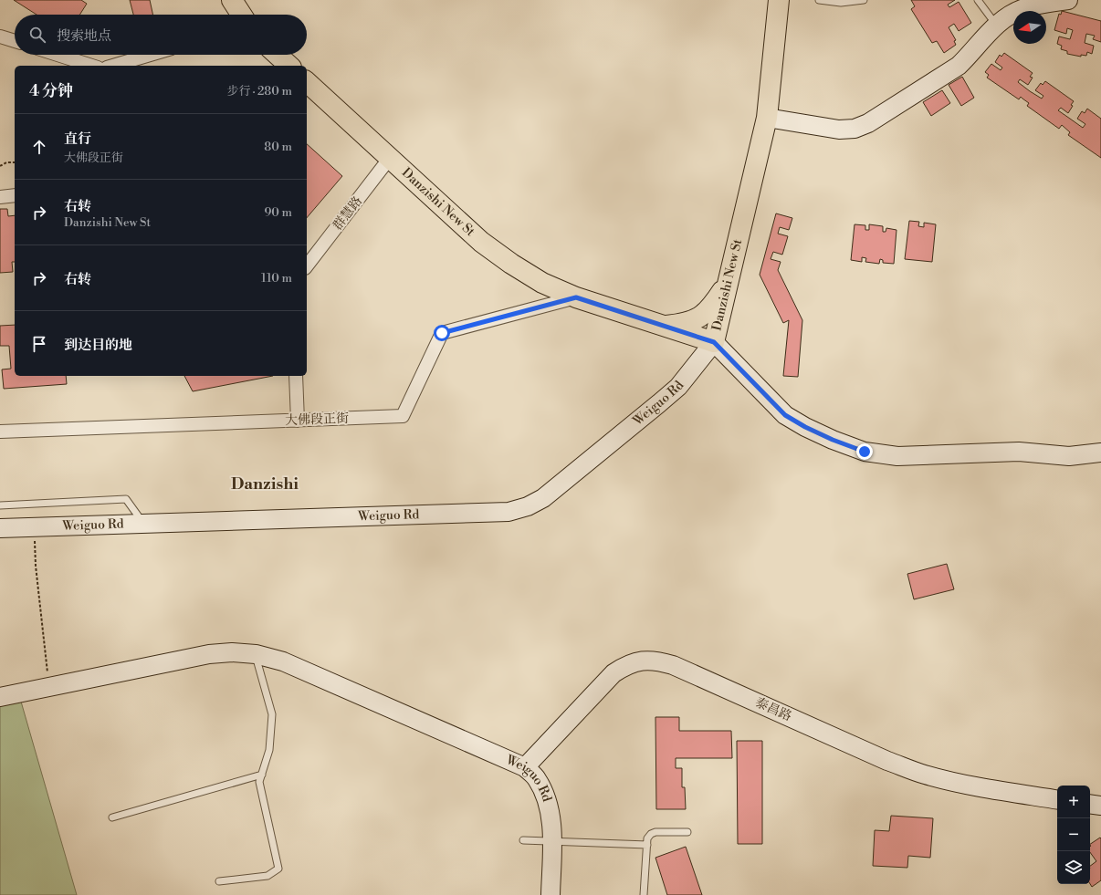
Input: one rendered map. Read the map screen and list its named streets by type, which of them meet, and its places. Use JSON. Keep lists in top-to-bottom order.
{
  "streets": {
    "main road": ["Danzishi New St"],
    "street": [
      "群慧路",
      "Weiguo Rd",
      "大佛段正街",
      "泰昌路"
    ]
  },
  "crossings": [
    ["Danzishi New St", "群慧路"],
    ["Danzishi New St", "Weiguo Rd"],
    ["Danzishi New St", "大佛段正街"],
    ["Weiguo Rd", "泰昌路"]
  ],
  "districts": ["Danzishi"],
  "north": "left",
  "page": {
    "search": "搜索地点",
    "heading": ["4 分钟", "步行 · 280 m"],
    "list": [
      ["直行", "大佛段正街", "80 m"],
      ["右转", "Danzishi New St", "90 m"],
      ["右转", "110 m"],
      "到达目的地"
    ],
    "map_buttons": ["+", "−"]
  }
}
